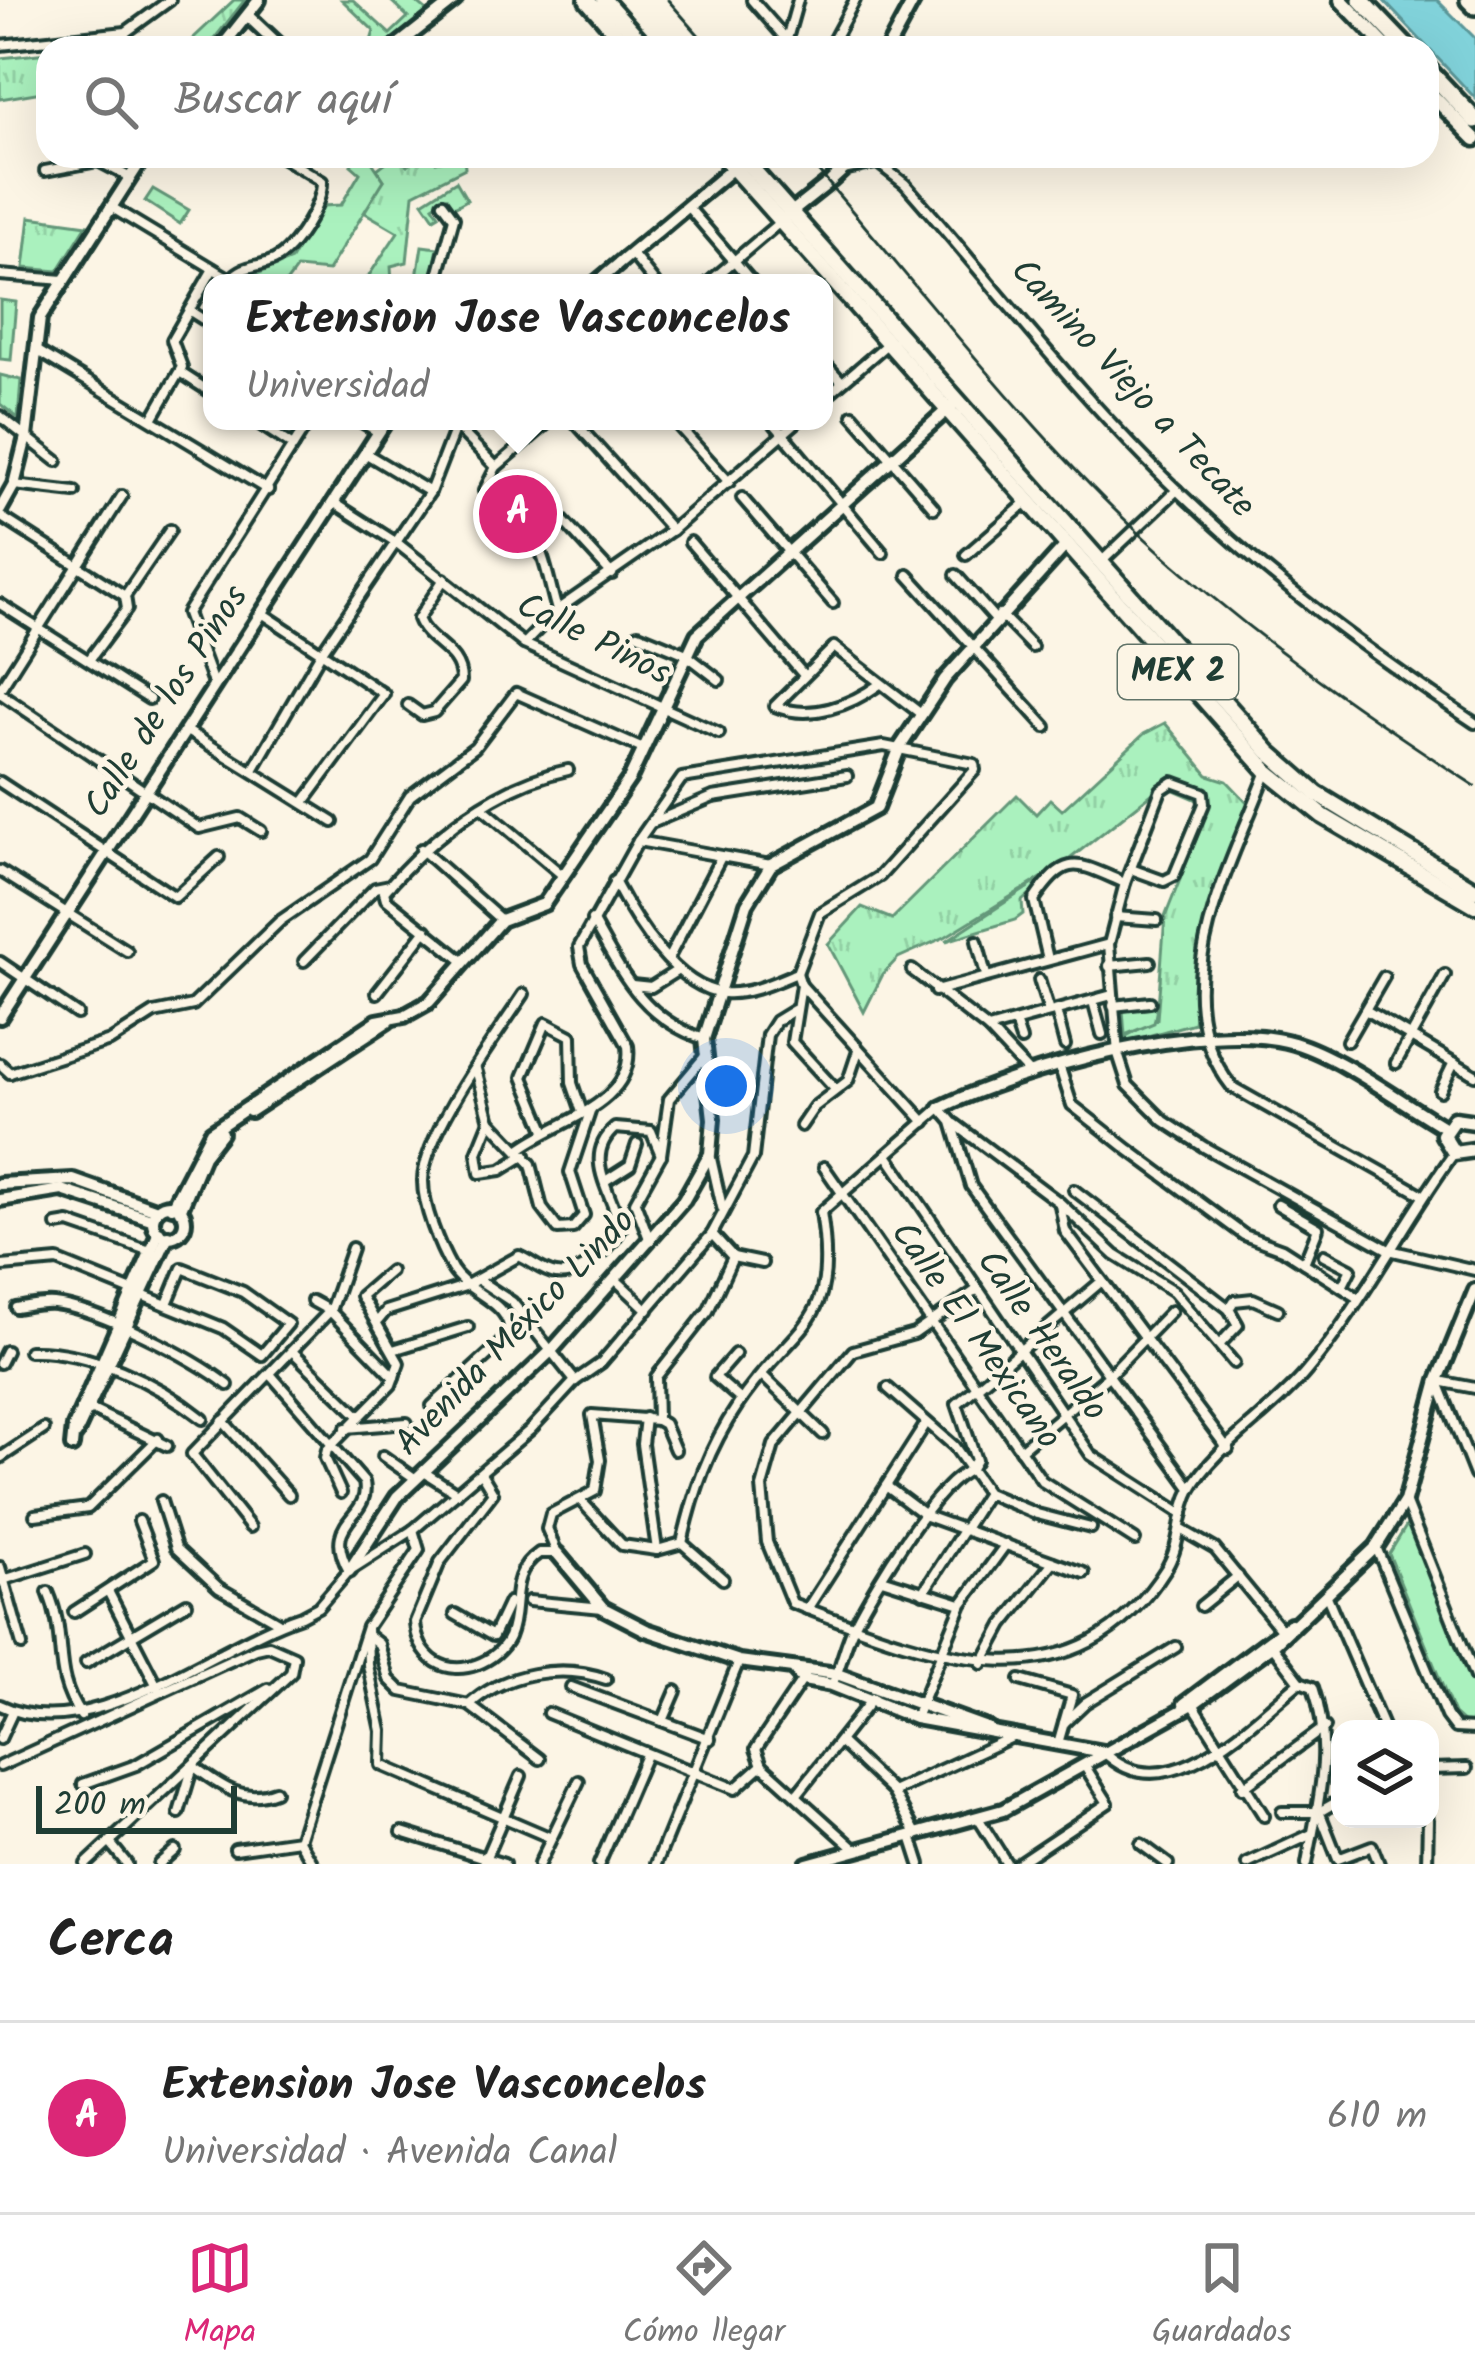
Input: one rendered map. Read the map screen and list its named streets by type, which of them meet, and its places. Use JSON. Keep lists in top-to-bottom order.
{
  "streets": {
    "main road": ["MEX 2"],
    "street": [
      "Camino Viejo a Tecate",
      "Calle Pinos",
      "Calle de los Pinos",
      "Avenida México Lindo",
      "Calle El Mexicano",
      "Calle Heraldo"
    ]
  },
  "crossings": [
    ["Camino Viejo a Tecate", "MEX 2"],
    ["Calle Pinos", "Calle de los Pinos"]
  ],
  "scale_bar": "200 m",
  "page": {
    "search": "Buscar aquí",
    "popup": ["Extension Jose Vasconcelos", "Universidad"],
    "pins": "A",
    "scale": "200 m",
    "heading": "Cerca",
    "list": [
      {
        "mark": "A",
        "name": "Extension Jose Vasconcelos",
        "note": "Universidad · Avenida Canal",
        "value": "610 m"
      }
    ],
    "nav": ["Mapa", "Cómo llegar", "Guardados"]
  }
}
